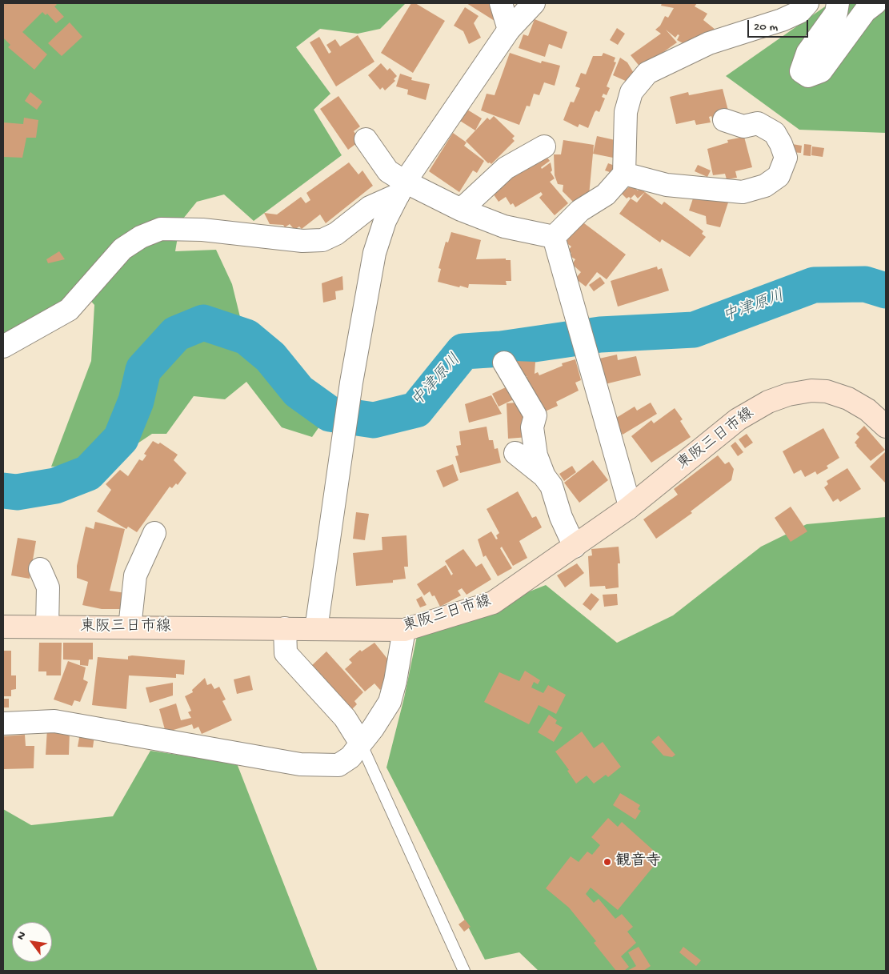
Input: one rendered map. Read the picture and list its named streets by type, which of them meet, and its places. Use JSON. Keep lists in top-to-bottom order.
{
  "streets": {
    "main road": ["東阪三日市線"]
  },
  "water": ["中津原川"],
  "places": ["観音寺"],
  "scale_bar": "20 m",
  "north": "top left"
}
